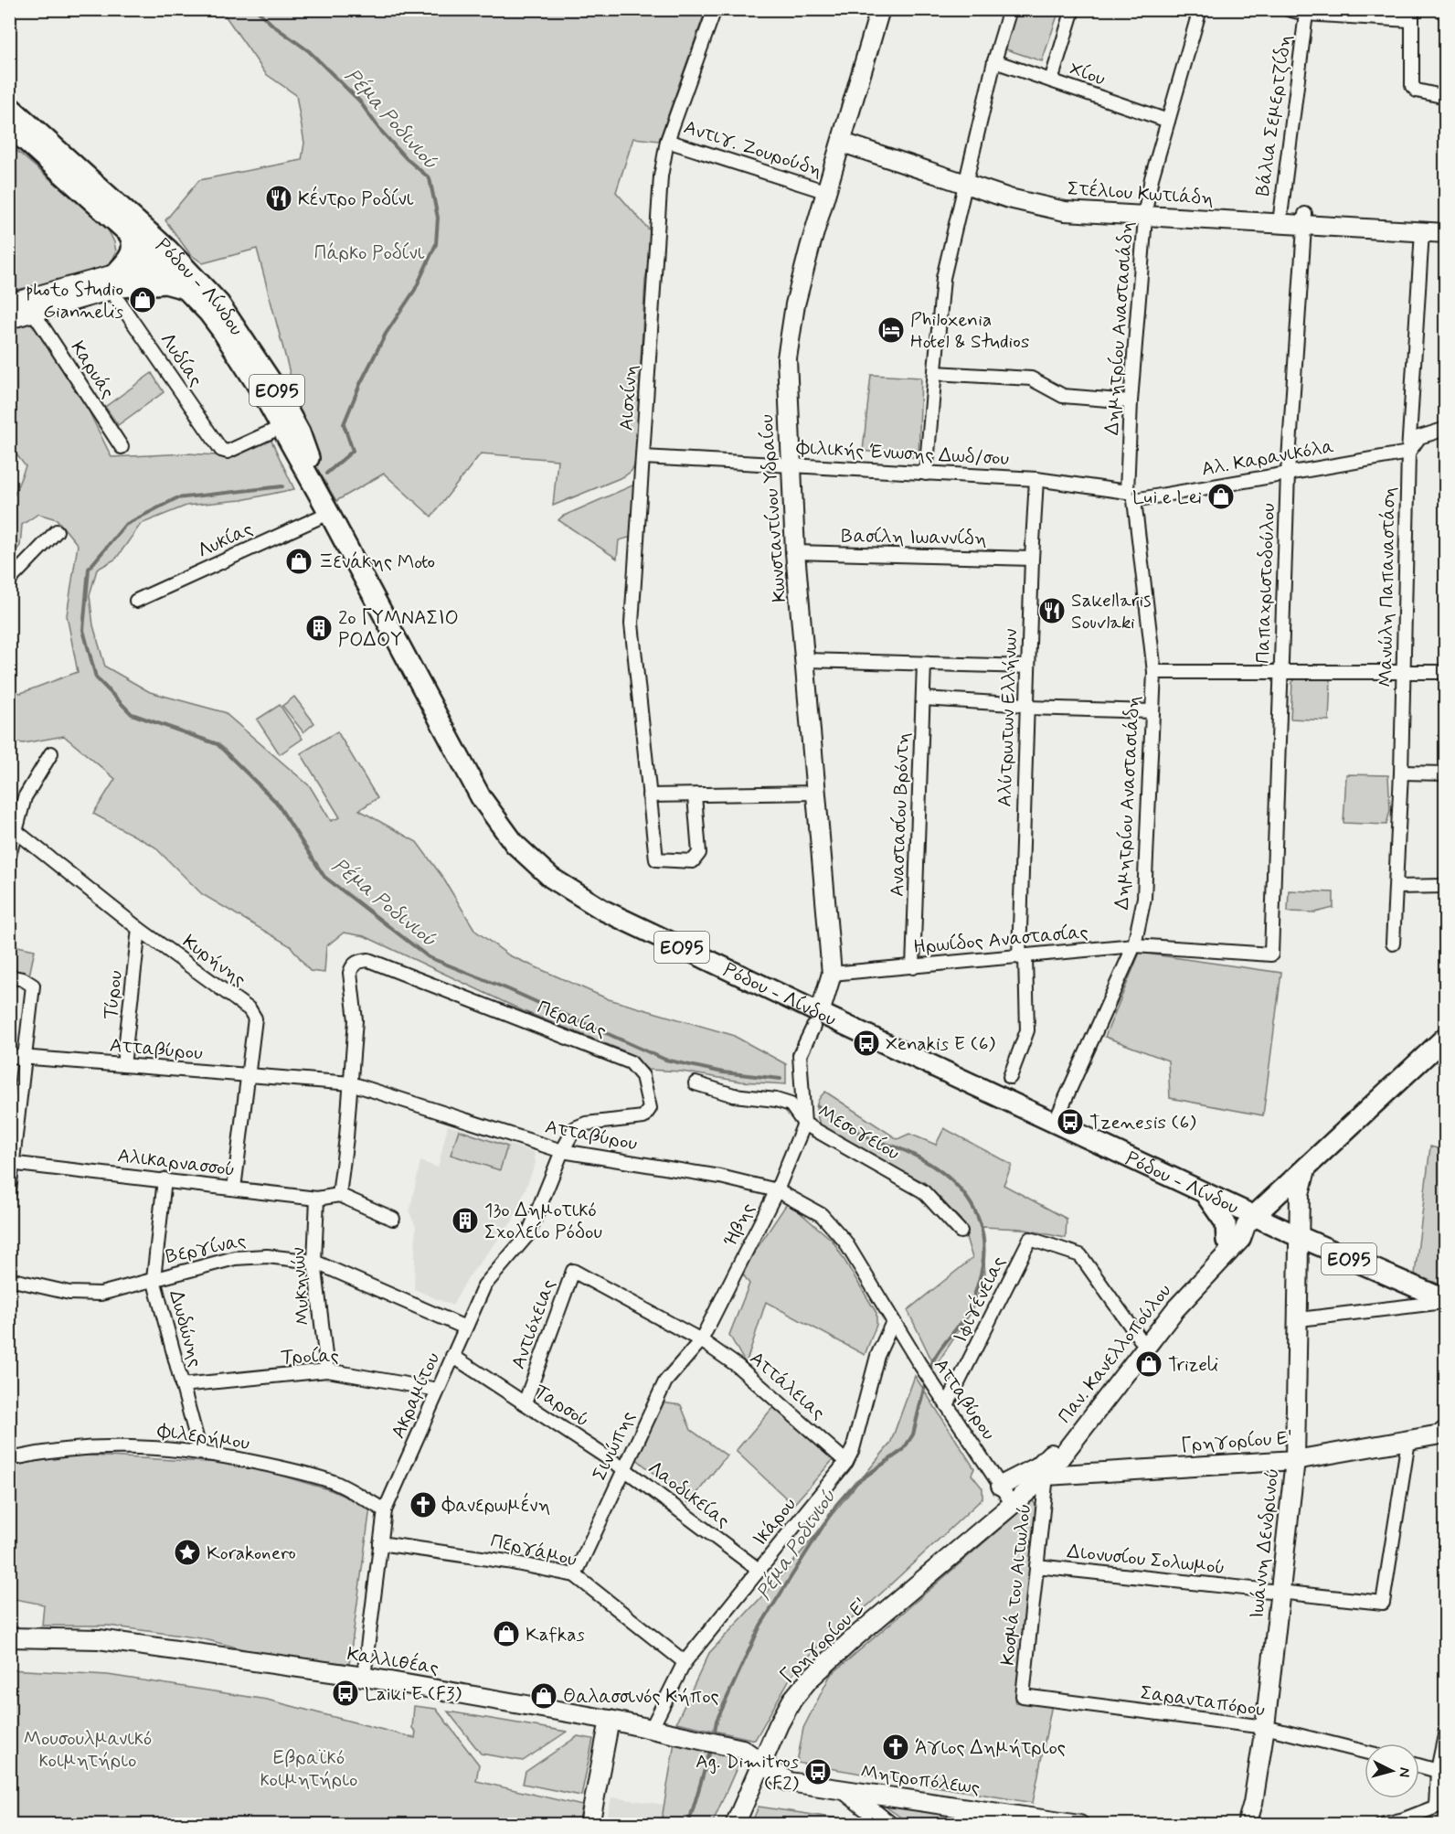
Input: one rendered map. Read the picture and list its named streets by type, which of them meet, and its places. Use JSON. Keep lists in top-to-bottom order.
{
  "streets": {
    "main road": ["Ρόδου - Λίνδου", "ΕΟ95"],
    "street": [
      "Χίου",
      "Βάλια Σεμερτζίδη",
      "Αντιγ. Ζουρούδη",
      "Στέλιου Κωτιάδη",
      "Δημητρίου Αναστασιάδη",
      "Λυδίας",
      "Καρυάς",
      "Αισχίνη",
      "Φιλικής Ένωσης Δωδ/σου",
      "Αλ. Καρανικόλα",
      "Κωνσταντίνου Υδραίου",
      "Βασίλη Ιωαννίδη",
      "Λυκίας",
      "Παπαχριστοδούλου",
      "Μανώλη Παπαναστάση",
      "Αλύτρωτων Ελλήνων",
      "Αναστασίου Βρόντη",
      "Ηρωίδος Αναστασίας",
      "Κυρήνης",
      "Τύρου",
      "Περαίας",
      "Ατταβύρου",
      "Μεσογείου",
      "Αλικαρνασσού",
      "Ήβης",
      "Βεργίνας",
      "Μυκηνών",
      "Ιφιγένειας",
      "Αντιόχειας",
      "Δωδώνης",
      "Παν. Κανελλοπούλου",
      "Τροίας",
      "Αττάλειας",
      "Ακραμίτου",
      "Ταρσού",
      "Φιλερήμου",
      "Γρηγορίου Ε'",
      "Σινώπης",
      "Λαοδικείας",
      "Ικάρου",
      "Ιωάννη Δενδρινού",
      "Περγάμου",
      "Διονυσίου Σολωμού",
      "Κοσμά του Αιτωλού",
      "Καλλιθέας",
      "Σαρανταπόρου",
      "Μητροπόλεως"
    ]
  },
  "crossings": [
    ["Χίου", "Δημητρίου Αναστασιάδη"],
    ["Βάλια Σεμερτζίδη", "Στέλιου Κωτιάδη"],
    ["Αντιγ. Ζουρούδη", "Αισχίνη"],
    ["Αντιγ. Ζουρούδη", "Κωνσταντίνου Υδραίου"],
    ["Στέλιου Κωτιάδη", "Δημητρίου Αναστασιάδη"],
    ["Στέλιου Κωτιάδη", "Κωνσταντίνου Υδραίου"],
    ["Στέλιου Κωτιάδη", "Παπαχριστοδούλου"],
    ["Στέλιου Κωτιάδη", "Μανώλη Παπαναστάση"],
    ["Ρόδου - Λίνδου", "Δημητρίου Αναστασιάδη"],
    ["Ρόδου - Λίνδου", "Λυδίας"],
    ["Ρόδου - Λίνδου", "ΕΟ95"],
    ["Ρόδου - Λίνδου", "Κωνσταντίνου Υδραίου"],
    ["Ρόδου - Λίνδου", "Λυκίας"],
    ["Ρόδου - Λίνδου", "Παν. Κανελλοπούλου"],
    ["Δημητρίου Αναστασιάδη", "Φιλικής Ένωσης Δωδ/σου"],
    ["Δημητρίου Αναστασιάδη", "Αλ. Καρανικόλα"],
    ["Δημητρίου Αναστασιάδη", "Ηρωίδος Αναστασίας"],
    ["ΕΟ95", "Παν. Κανελλοπούλου"],
    ["ΕΟ95", "Ιωάννη Δενδρινού"],
    ["Αισχίνη", "Φιλικής Ένωσης Δωδ/σου"],
    ["Φιλικής Ένωσης Δωδ/σου", "Αλ. Καρανικόλα"],
    ["Φιλικής Ένωσης Δωδ/σου", "Κωνσταντίνου Υδραίου"],
    ["Φιλικής Ένωσης Δωδ/σου", "Αλύτρωτων Ελλήνων"],
    ["Αλ. Καρανικόλα", "Παπαχριστοδούλου"],
    ["Αλ. Καρανικόλα", "Μανώλη Παπαναστάση"],
    ["Κωνσταντίνου Υδραίου", "Βασίλη Ιωαννίδη"],
    ["Κωνσταντίνου Υδραίου", "Ηρωίδος Αναστασίας"],
    ["Βασίλη Ιωαννίδη", "Αλύτρωτων Ελλήνων"],
    ["Παπαχριστοδούλου", "Ηρωίδος Αναστασίας"],
    ["Αλύτρωτων Ελλήνων", "Ηρωίδος Αναστασίας"],
    ["Αναστασίου Βρόντη", "Ηρωίδος Αναστασίας"],
    ["Κυρήνης", "Τύρου"],
    ["Κυρήνης", "Ατταβύρου"],
    ["Κυρήνης", "Αλικαρνασσού"],
    ["Τύρου", "Ατταβύρου"],
    ["Περαίας", "Ατταβύρου"],
    ["Περαίας", "Ακραμίτου"],
    ["Ατταβύρου", "Ήβης"],
    ["Ατταβύρου", "Ιφιγένειας"],
    ["Ατταβύρου", "Παν. Κανελλοπούλου"],
    ["Ατταβύρου", "Ακραμίτου"],
    ["Ατταβύρου", "Γρηγορίου Ε'"],
    ["Ατταβύρου", "Ικάρου"],
    ["Μεσογείου", "Ήβης"],
    ["Αλικαρνασσού", "Μυκηνών"],
    ["Αλικαρνασσού", "Δωδώνης"],
    ["Ήβης", "Αντιόχειας"],
    ["Ήβης", "Αττάλειας"],
    ["Ήβης", "Σινώπης"],
    ["Βεργίνας", "Μυκηνών"],
    ["Βεργίνας", "Δωδώνης"],
    ["Βεργίνας", "Ακραμίτου"],
    ["Μυκηνών", "Τροίας"],
    ["Ιφιγένειας", "Παν. Κανελλοπούλου"],
    ["Αντιόχειας", "Αττάλειας"],
    ["Αντιόχειας", "Ταρσού"],
    ["Αντιόχειας", "Σινώπης"],
    ["Δωδώνης", "Τροίας"],
    ["Δωδώνης", "Φιλερήμου"],
    ["Παν. Κανελλοπούλου", "Γρηγορίου Ε'"],
    ["Παν. Κανελλοπούλου", "Κοσμά του Αιτωλού"],
    ["Τροίας", "Ακραμίτου"],
    ["Αττάλειας", "Σινώπης"],
    ["Αττάλειας", "Ικάρου"],
    ["Ακραμίτου", "Ταρσού"],
    ["Ακραμίτου", "Φιλερήμου"],
    ["Ακραμίτου", "Περγάμου"],
    ["Ακραμίτου", "Καλλιθέας"],
    ["Ταρσού", "Σινώπης"],
    ["Ταρσού", "Λαοδικείας"],
    ["Γρηγορίου Ε'", "Ιωάννη Δενδρινού"],
    ["Γρηγορίου Ε'", "Διονυσίου Σολωμού"],
    ["Γρηγορίου Ε'", "Κοσμά του Αιτωλού"],
    ["Γρηγορίου Ε'", "Καλλιθέας"],
    ["Γρηγορίου Ε'", "Μητροπόλεως"],
    ["Σινώπης", "Λαοδικείας"],
    ["Σινώπης", "Περγάμου"],
    ["Λαοδικείας", "Ικάρου"],
    ["Ικάρου", "Περγάμου"],
    ["Ικάρου", "Καλλιθέας"],
    ["Ιωάννη Δενδρινού", "Διονυσίου Σολωμού"],
    ["Ιωάννη Δενδρινού", "Σαρανταπόρου"],
    ["Διονυσίου Σολωμού", "Κοσμά του Αιτωλού"],
    ["Κοσμά του Αιτωλού", "Σαρανταπόρου"],
    ["Καλλιθέας", "Μητροπόλεως"]
  ],
  "water": ["Ρέμα Ροδινιού"],
  "parks": ["Πάρκο Ροδίνι", "Μουσουλμανικό κοιμητήριο", "Εβραϊκό κοιμητήριο"],
  "places": {
    "restaurant": ["Κέντρο Ροδίνι", "Sakellaris Souvlaki"],
    "shop": [
      "photo Studio Giannelis",
      "Lui e Lei",
      "Ξενάκης Moto",
      "Trizeli",
      "Kafkas",
      "Θαλασσινός Κήπος"
    ],
    "hotel": ["Philoxenia Hotel & Studios"],
    "building": ["2ο ΓΥΜΝΑΣΙΟ ΡΟΔΟΥ", "13ο Δημοτικό Σχολείο Ρόδου"],
    "bus stop": [
      "Xenakis E (6)",
      "Tzenesis (6)",
      "Laiki E (F3)",
      "Ag. Dimitros (F2)"
    ],
    "church": ["Φανερωμένη", "Άγιος Δημήτριος"],
    "place": ["Korakonero"]
  },
  "north": "right"
}
